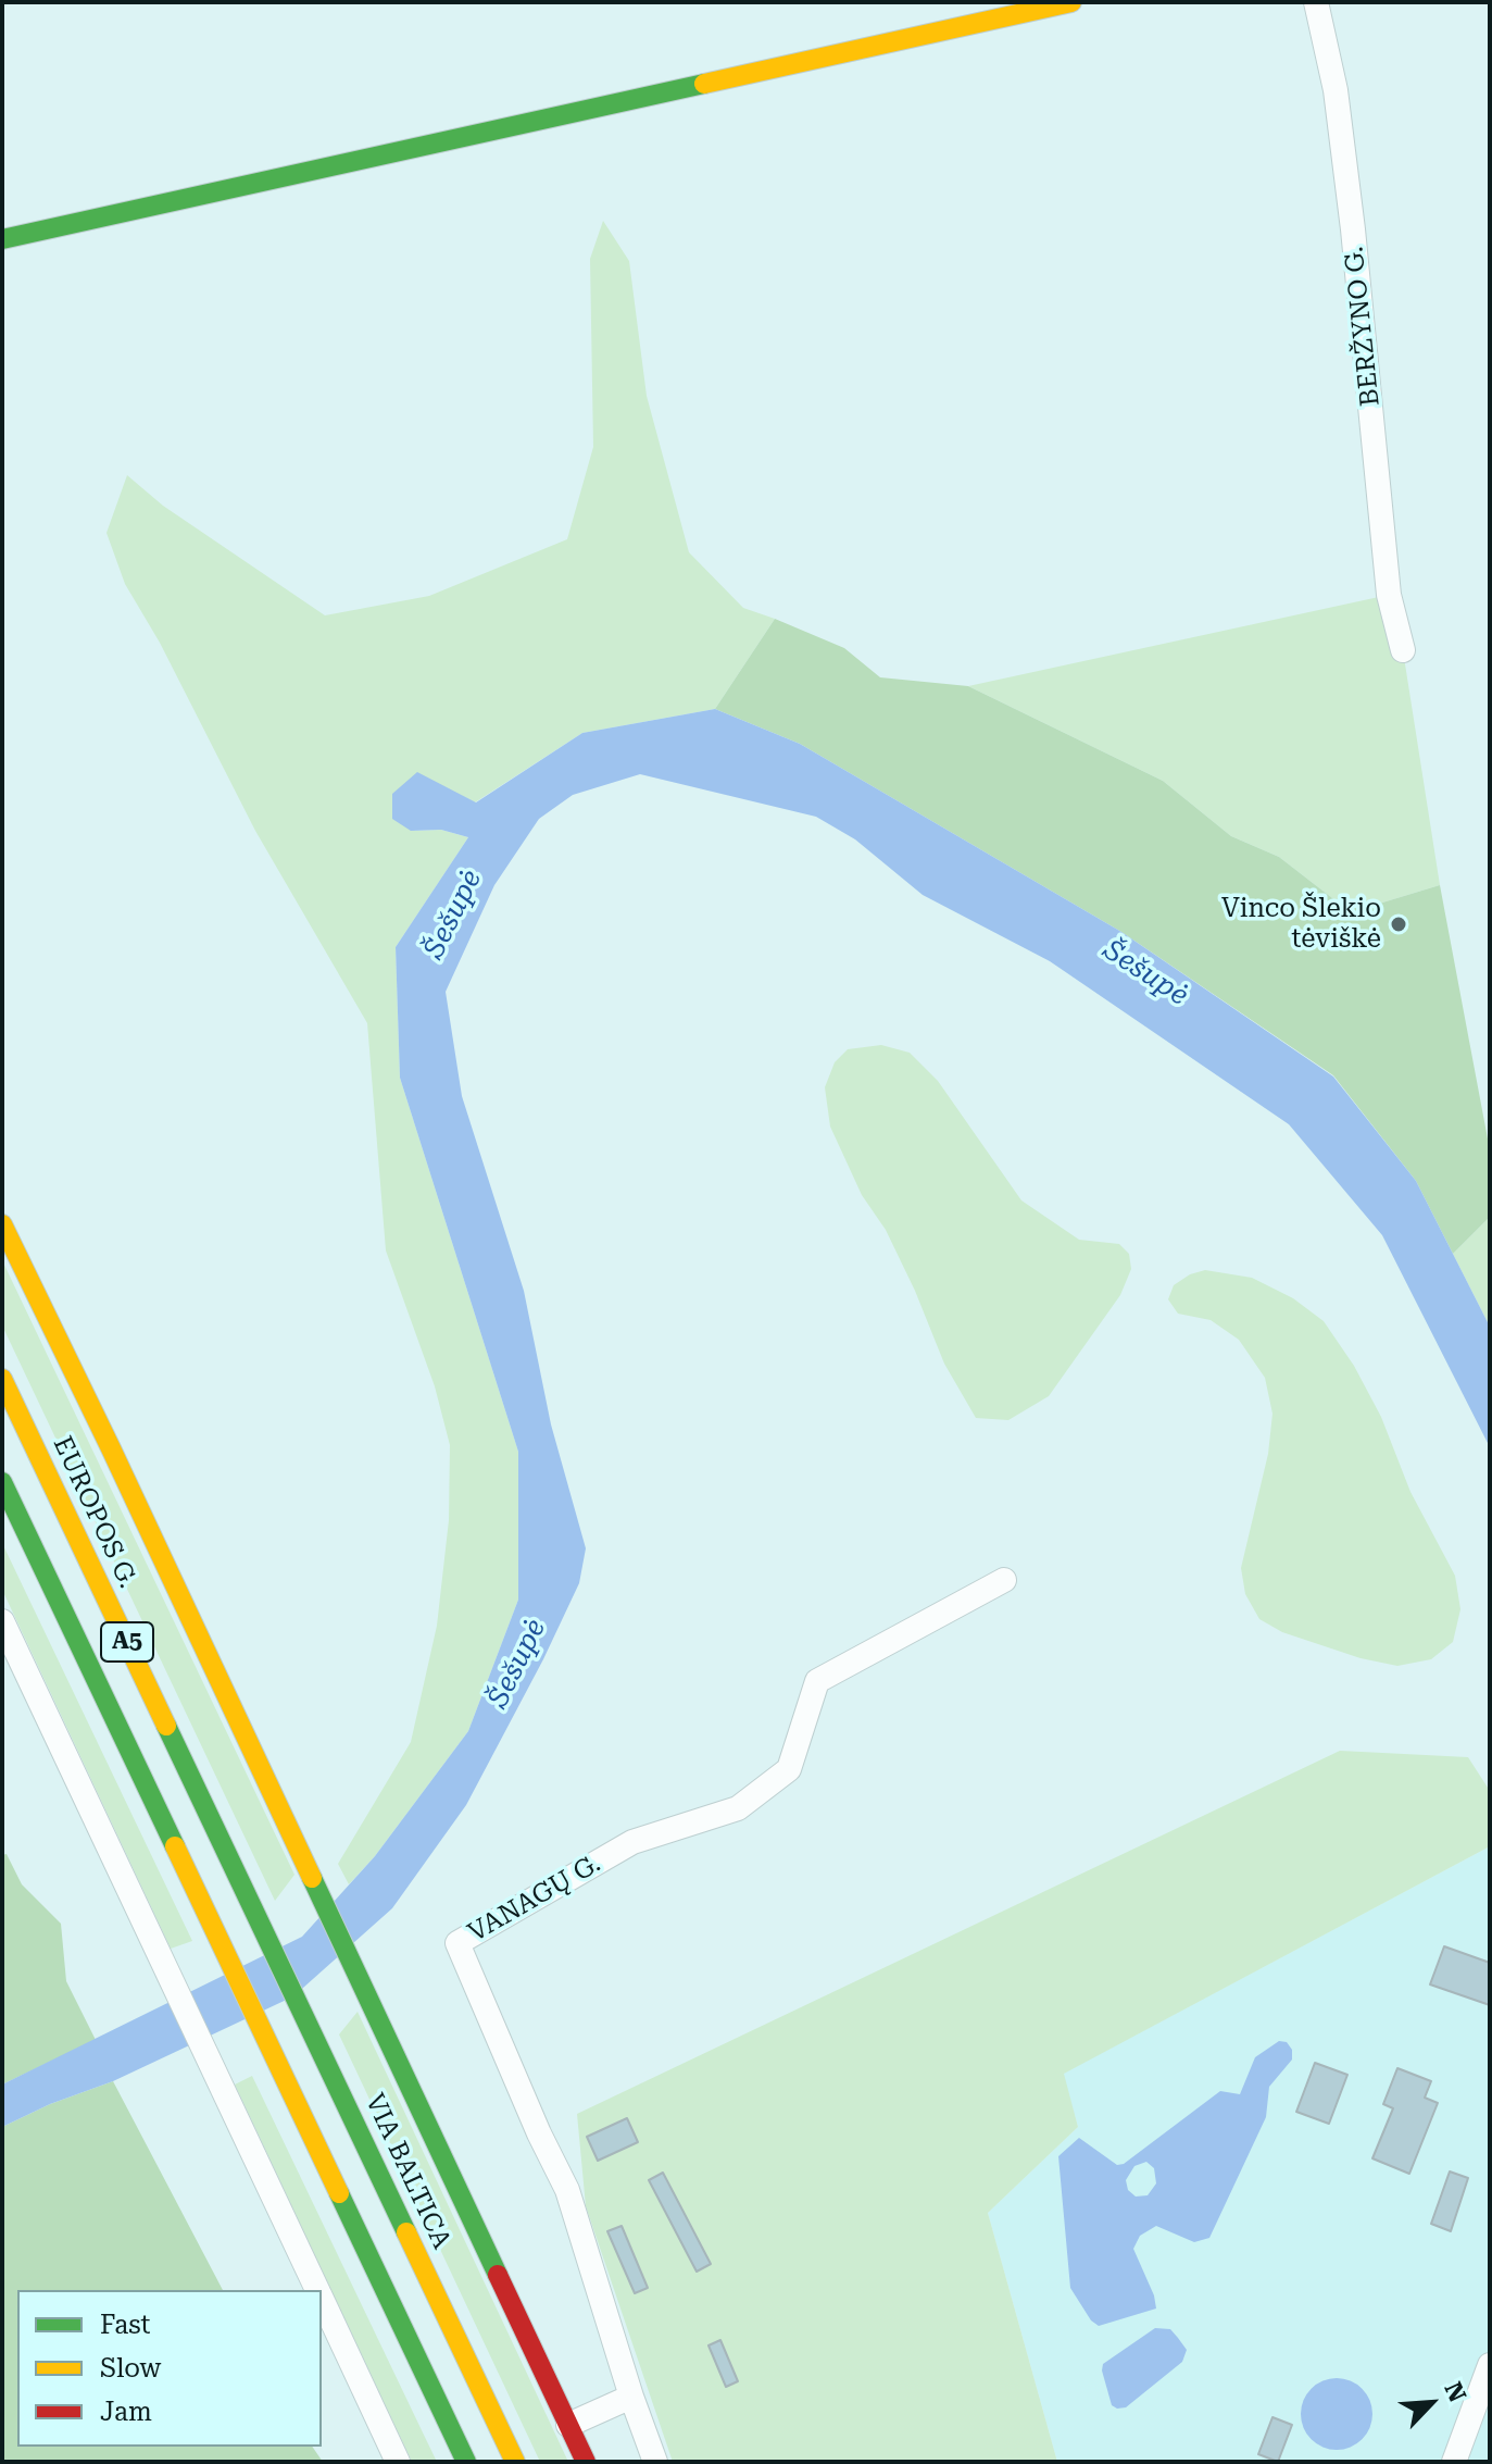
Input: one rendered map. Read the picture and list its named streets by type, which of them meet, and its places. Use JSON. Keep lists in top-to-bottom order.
{
  "streets": {
    "main road": ["EUROPOS G.", "A5", "VIA BALTICA"],
    "street": ["BERŽYNO G.", "VANAGŲ G."]
  },
  "crossings": [
    ["EUROPOS G.", "VIA BALTICA"]
  ],
  "water": ["Šešupė"],
  "places": ["Vinco Šlekio tėviškė"],
  "legend": ["Fast", "Slow", "Jam"],
  "north": "top right"
}
